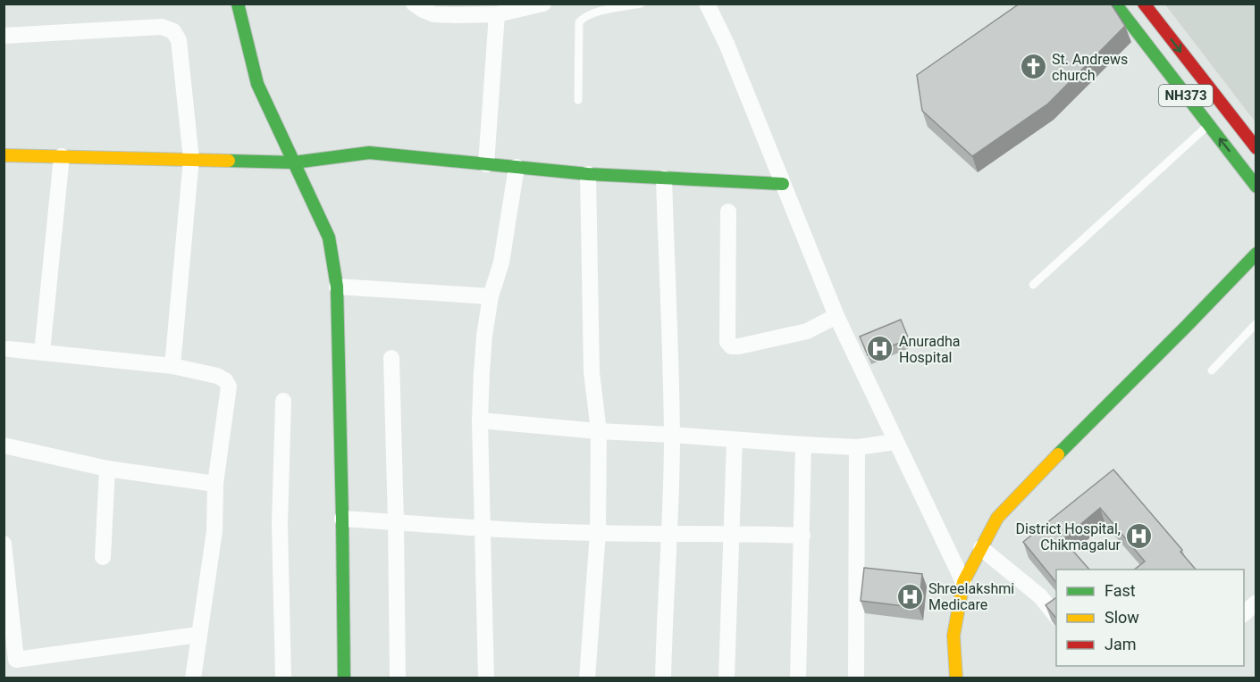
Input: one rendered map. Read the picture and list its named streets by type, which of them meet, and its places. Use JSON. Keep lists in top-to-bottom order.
{
  "streets": {
    "main road": ["NH373"]
  },
  "places": {
    "church": ["St. Andrews church"],
    "hospital": ["Anuradha Hospital", "District Hospital, Chikmagalur", "Shreelakshmi Medicare"]
  },
  "legend": ["Fast", "Slow", "Jam"]
}
